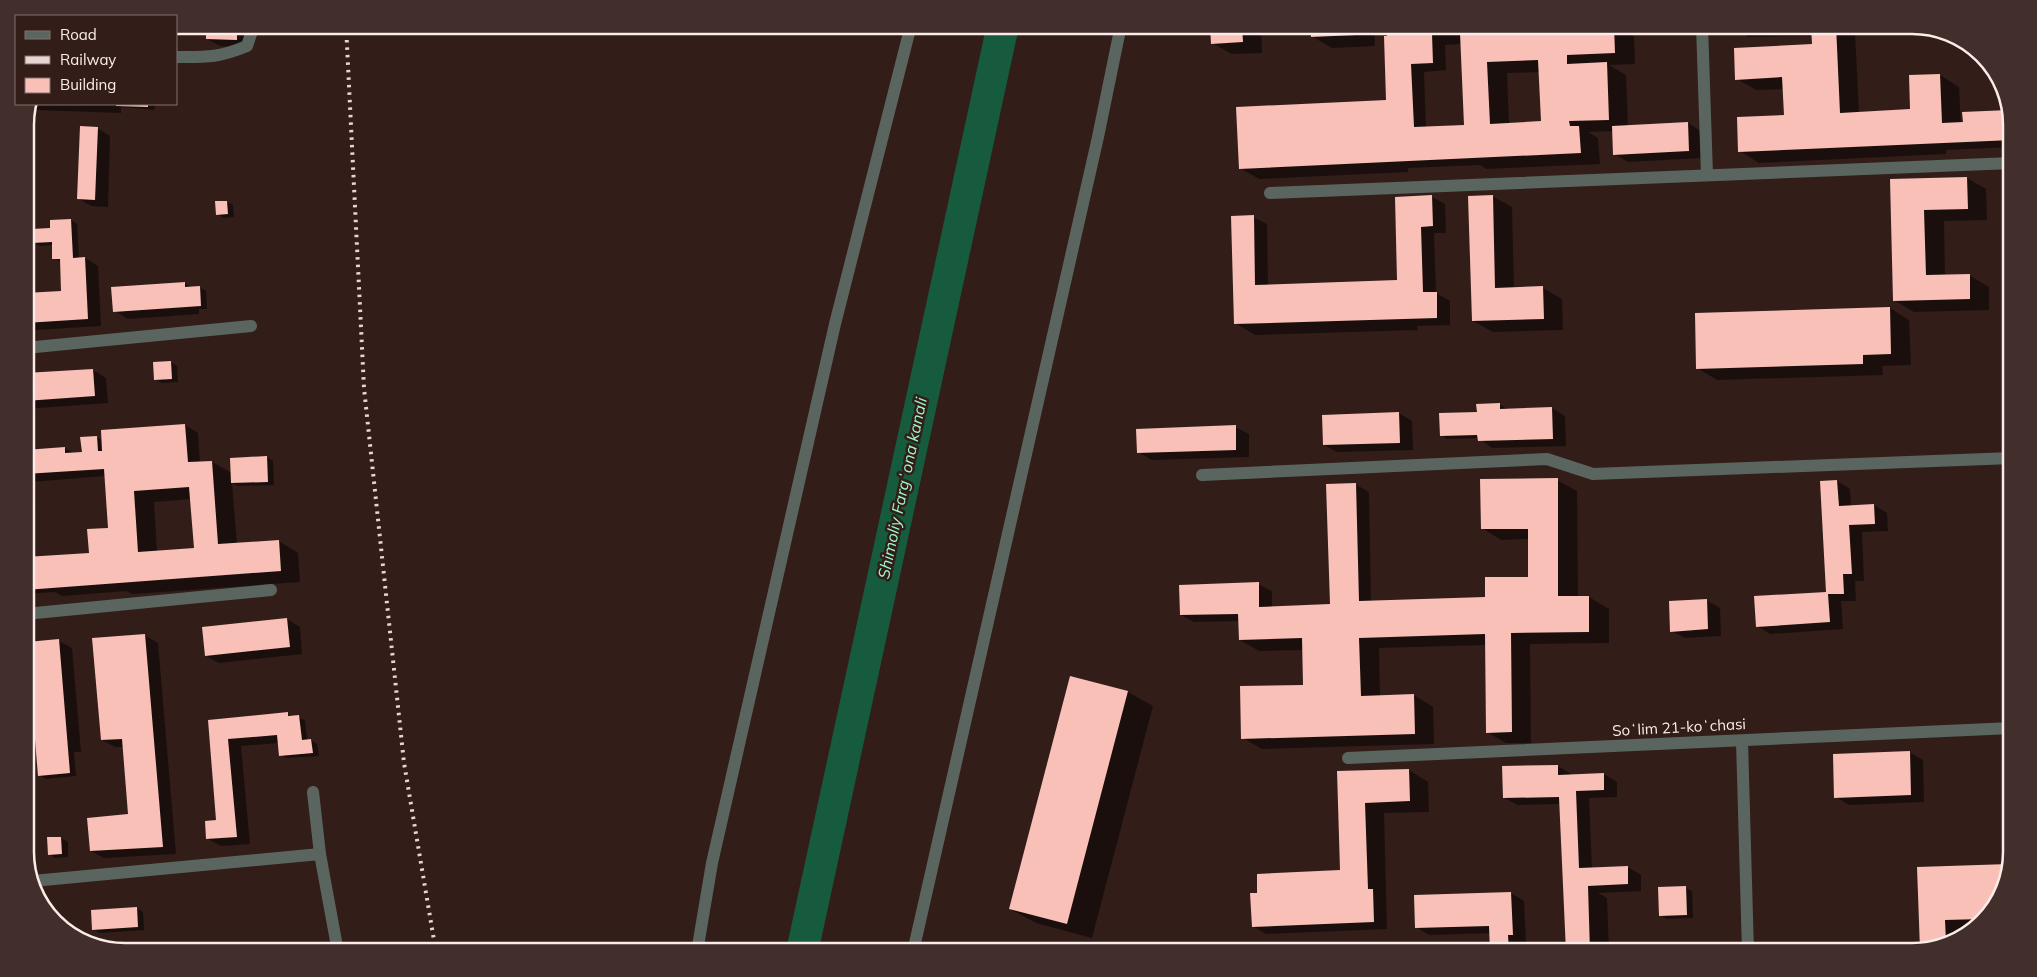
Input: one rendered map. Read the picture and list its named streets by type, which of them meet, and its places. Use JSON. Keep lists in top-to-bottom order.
{
  "streets": {
    "street": ["Soʻlim 21-koʻchasi"]
  },
  "water": ["Shimoliy Fargʻona kanali"],
  "legend": ["Road", "Railway", "Building"]
}
